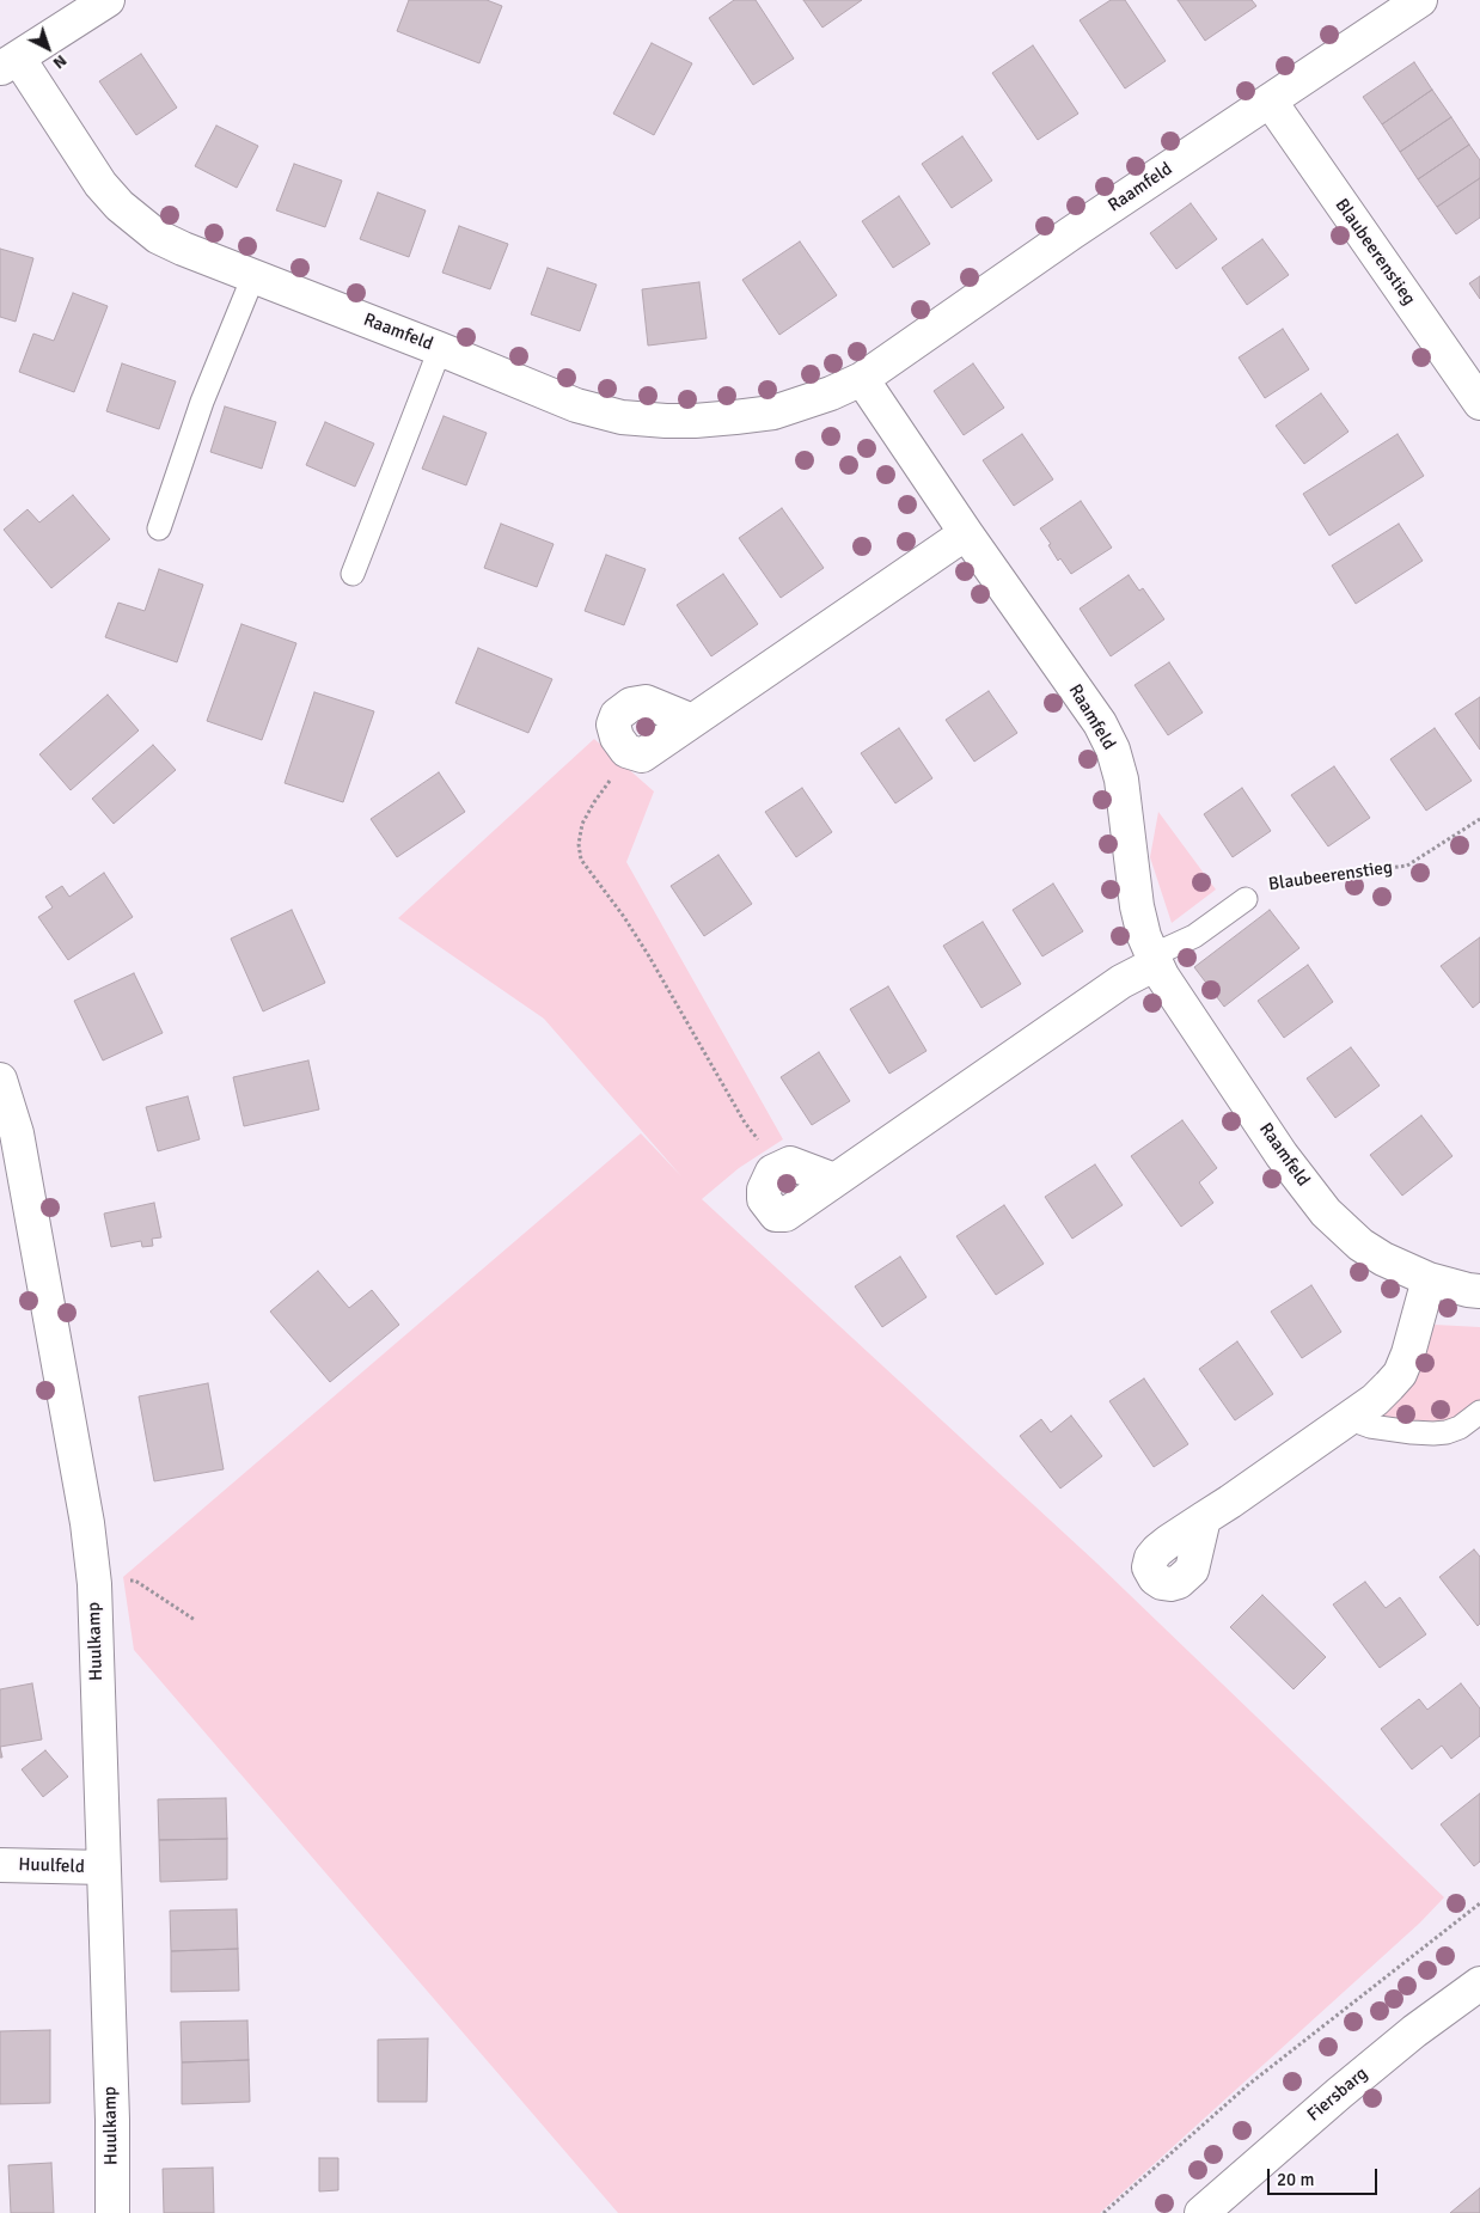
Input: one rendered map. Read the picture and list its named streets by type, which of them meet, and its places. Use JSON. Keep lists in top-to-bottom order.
{
  "streets": {
    "street": [
      "Raamfeld",
      "Blaubeerenstieg",
      "Huulkamp",
      "Huulfeld",
      "Fiersbarg"
    ]
  },
  "crossings": [
    ["Raamfeld", "Blaubeerenstieg"],
    ["Huulkamp", "Huulfeld"]
  ],
  "scale_bar": "20 m",
  "north": "bottom right"
}
